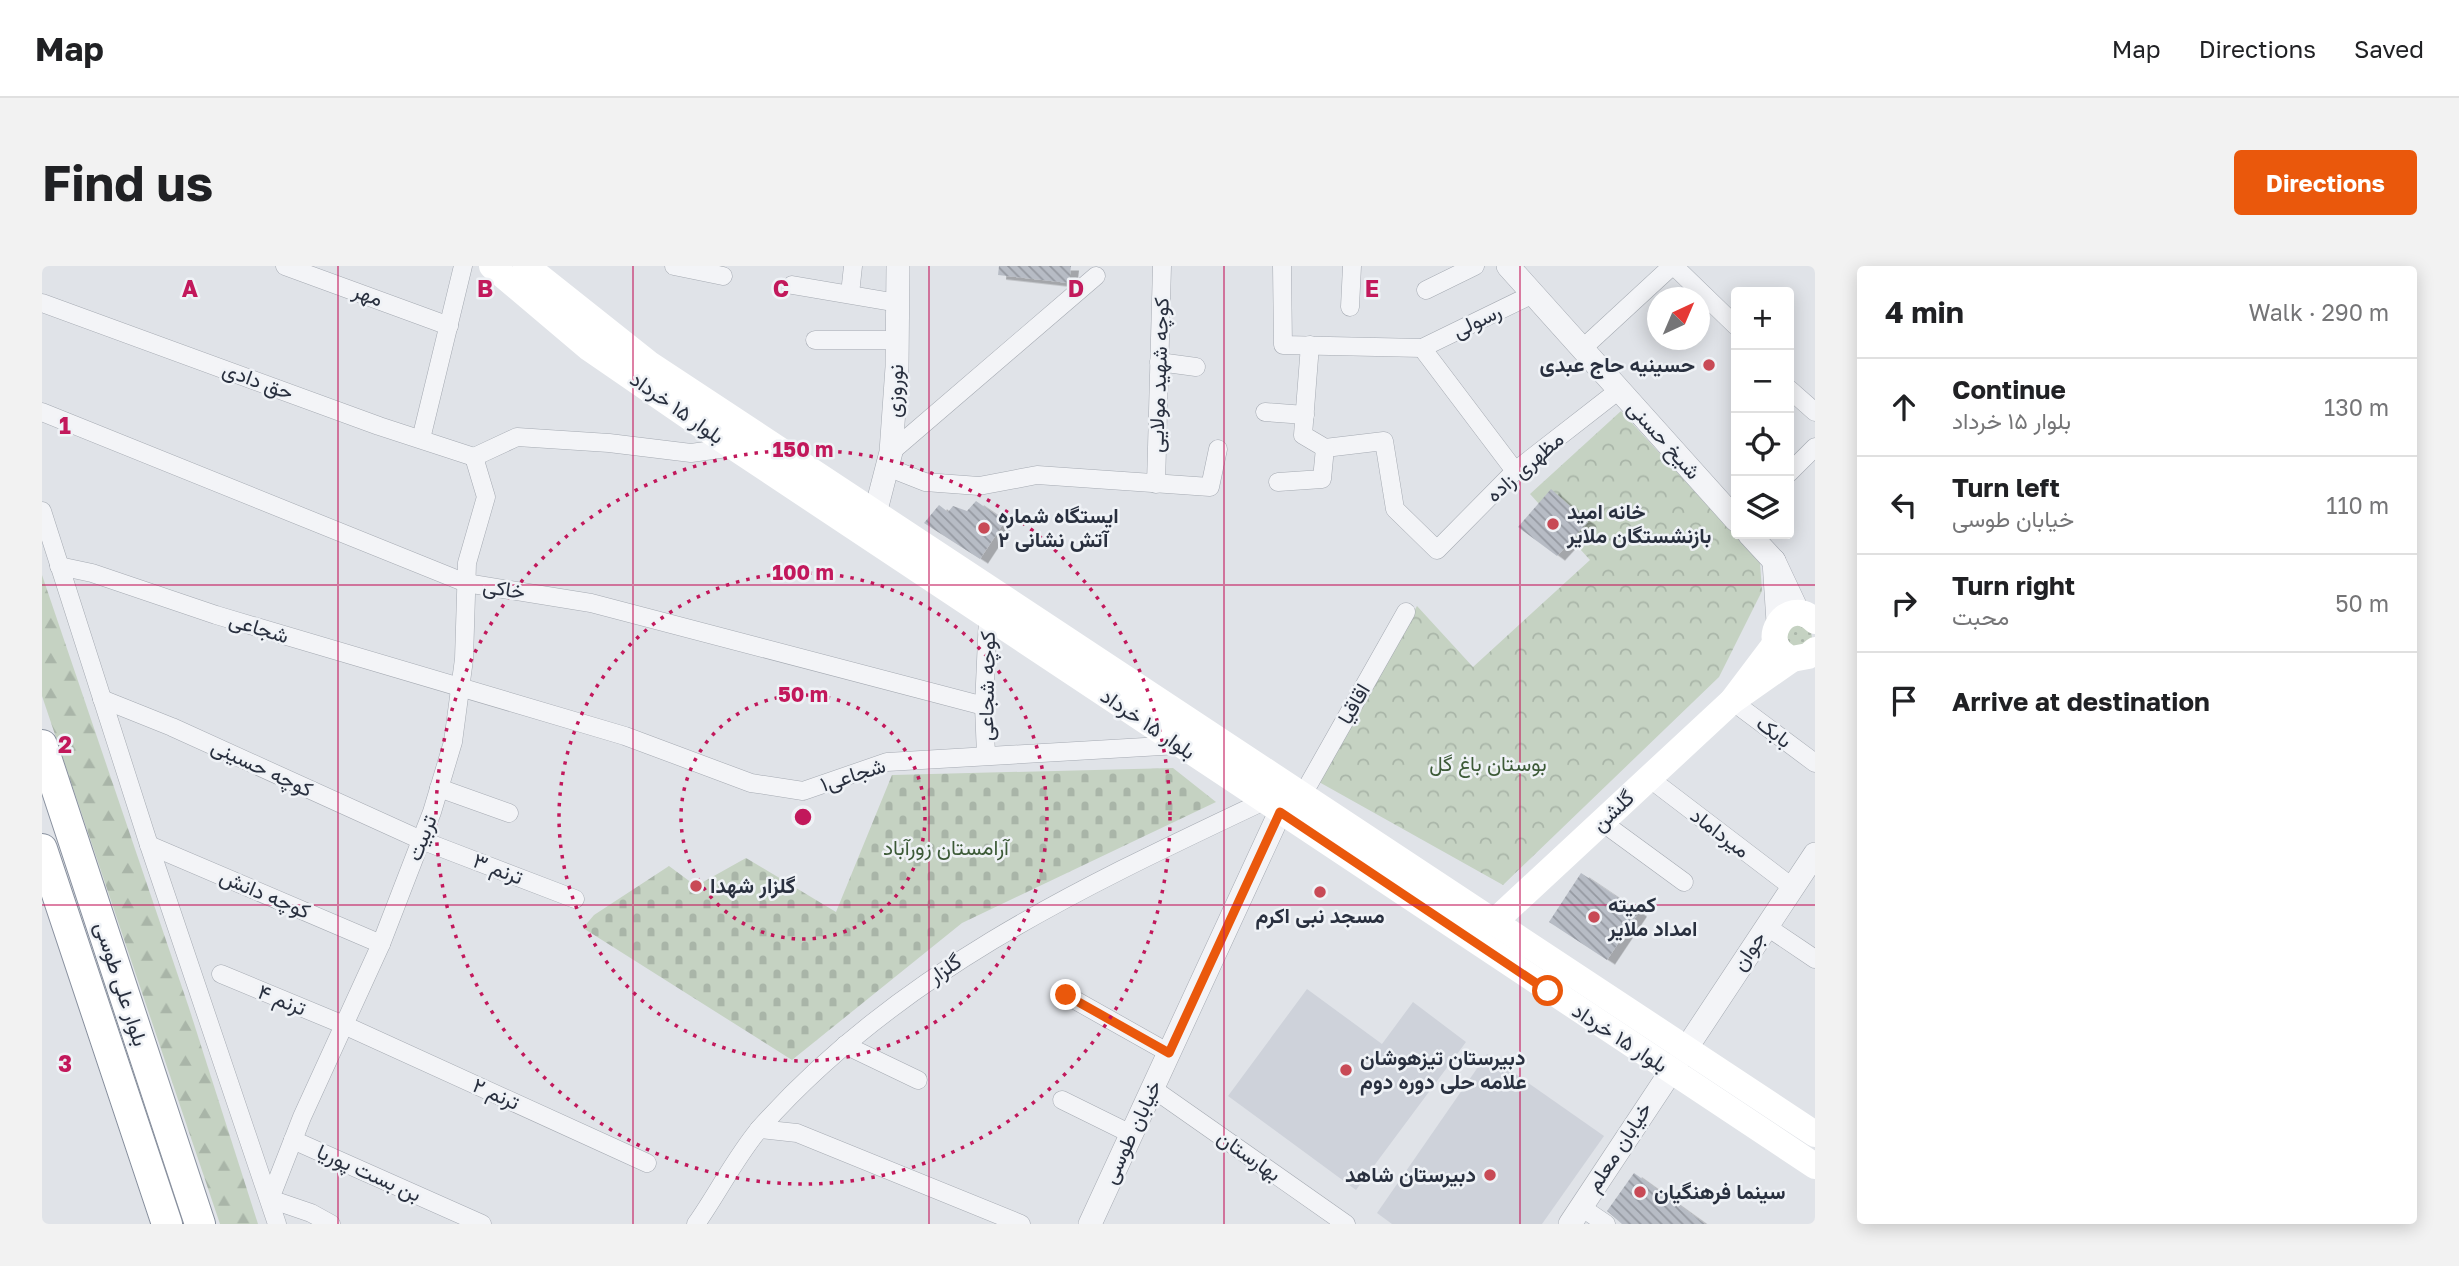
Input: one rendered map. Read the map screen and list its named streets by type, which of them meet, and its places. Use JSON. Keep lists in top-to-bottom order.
{
  "streets": {
    "highway": ["بلوار علی طوسی"],
    "main road": ["بلوار ۱۵ خرداد", "گلشن"],
    "street": [
      "مهر",
      "رسولی",
      "کوچه شهید مولایی",
      "حق دادی",
      "نوروزی",
      "شیخ حسنی",
      "مظهری زاده",
      "خاکی",
      "شجاعی",
      "کوچه شجاعی",
      "اقاقیا",
      "بابک",
      "کوچه حسینی",
      "شجاعی۱",
      "میرداماد",
      "تربیت",
      "ترنم ۳",
      "کوچه دانش",
      "جوان",
      "گلزار",
      "ترنم ۴",
      "ترنم ۲",
      "خیابان طوسی",
      "خیابان معلم",
      "بهارستان",
      "بن بست پوریا"
    ]
  },
  "crossings": [
    ["رسولی", "شیخ حسنی"],
    ["حق دادی", "تربیت"],
    ["نوروزی", "بلوار ۱۵ خرداد"],
    ["بلوار ۱۵ خرداد", "کوچه شجاعی"],
    ["بلوار ۱۵ خرداد", "اقاقیا"],
    ["بلوار ۱۵ خرداد", "شجاعی۱"],
    ["بلوار ۱۵ خرداد", "گلشن"],
    ["بلوار ۱۵ خرداد", "جوان"],
    ["بلوار ۱۵ خرداد", "گلزار"],
    ["بلوار ۱۵ خرداد", "خیابان طوسی"],
    ["بلوار ۱۵ خرداد", "خیابان معلم"],
    ["شیخ حسنی", "مظهری زاده"],
    ["خاکی", "کوچه شجاعی"],
    ["خاکی", "تربیت"],
    ["شجاعی", "شجاعی۱"],
    ["شجاعی", "تربیت"],
    ["کوچه شجاعی", "شجاعی۱"],
    ["بابک", "گلشن"],
    ["کوچه حسینی", "تربیت"],
    ["کوچه حسینی", "ترنم ۳"],
    ["شجاعی۱", "تربیت"],
    ["گلشن", "میرداماد"],
    ["میرداماد", "جوان"],
    ["تربیت", "ترنم ۳"],
    ["تربیت", "کوچه دانش"],
    ["تربیت", "ترنم ۴"],
    ["تربیت", "ترنم ۲"],
    ["تربیت", "بن بست پوریا"],
    ["جوان", "خیابان معلم"],
    ["گلزار", "خیابان طوسی"],
    ["ترنم ۴", "ترنم ۲"],
    ["خیابان طوسی", "بهارستان"]
  ],
  "parks": ["بوستان باغ گل", "آرامستان زورآباد"],
  "places": [
    "حسینیه حاج عبدی",
    "خانه امید بازنشستگان ملایر",
    "ایستگاه شماره ۲ آتش نشانی",
    "گلزار شهدا",
    "مسجد نبی اکرم",
    "کمیته امداد ملایر",
    "دبیرستان تیزهوشان علامه حلی دوره دوم",
    "دبیرستان شاهد",
    "سینما فرهنگیان"
  ],
  "north": "top right",
  "page": {
    "header": "Map",
    "nav": ["Map", "Directions", "Saved"],
    "buttons": "Directions",
    "title": "Find us",
    "heading": ["4 min", "Walk · 290 m"],
    "map_buttons": ["+", "−"],
    "list": [
      ["Continue", "بلوار ۱۵ خرداد", "130 m"],
      ["Turn left", "خیابان طوسی", "110 m"],
      ["Turn right", "محبت", "50 m"],
      "Arrive at destination"
    ]
  },
  "grid": {
    "columns": [
      "A",
      "B",
      "C",
      "D",
      "E"
    ],
    "rows": ["1", "2", "3"]
  },
  "rings": ["150 m", "100 m", "50 m"]
}
